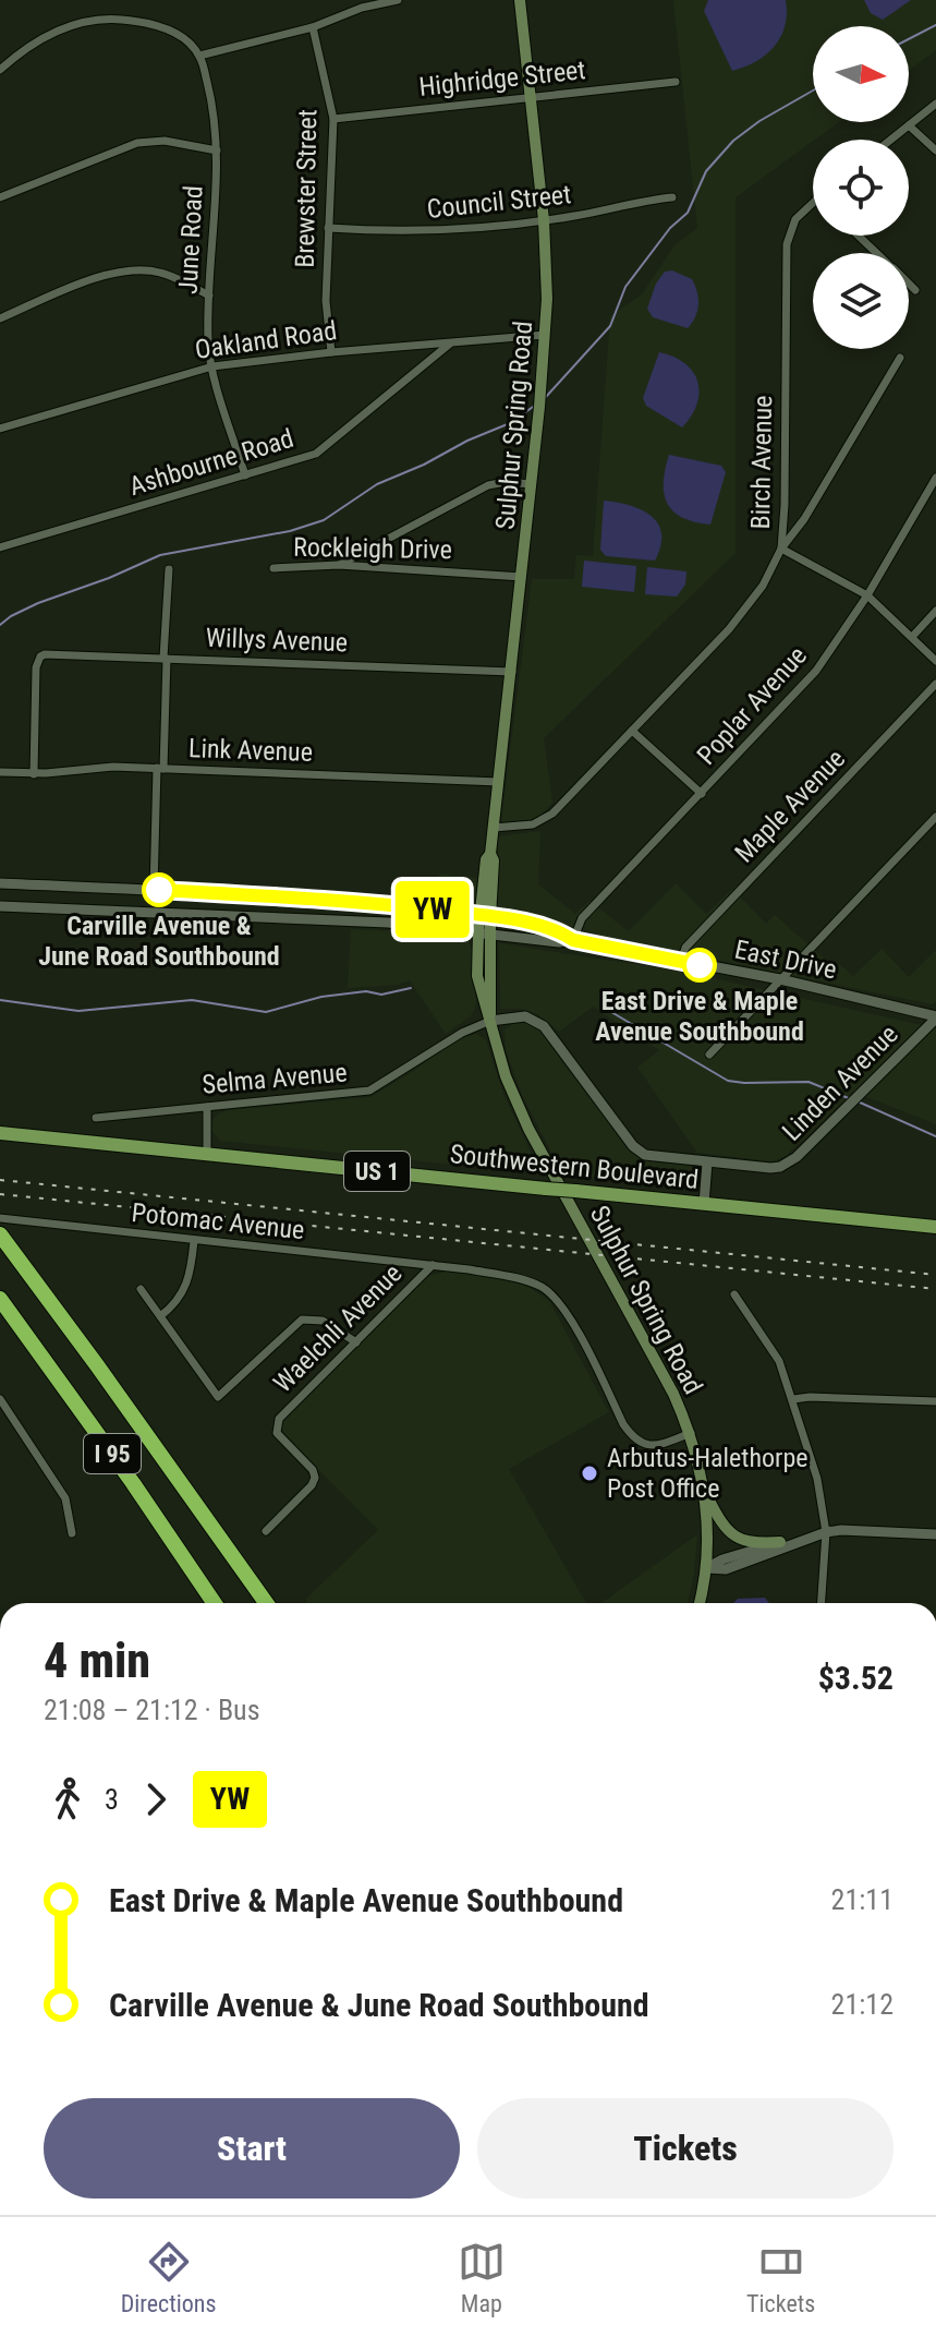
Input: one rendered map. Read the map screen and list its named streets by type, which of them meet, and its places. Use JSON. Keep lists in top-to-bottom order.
{
  "streets": {
    "highway": ["I 95"],
    "main road": ["Sulphur Spring Road", "Southwestern Boulevard", "US 1"],
    "street": [
      "Highridge Street",
      "Brewster Street",
      "Council Street",
      "June Road",
      "Oakland Road",
      "Ashbourne Road",
      "Birch Avenue",
      "Rockleigh Drive",
      "Willys Avenue",
      "Poplar Avenue",
      "Link Avenue",
      "Maple Avenue",
      "East Drive",
      "Selma Avenue",
      "Linden Avenue",
      "Potomac Avenue",
      "Waelchli Avenue"
    ]
  },
  "crossings": [
    ["Highridge Street", "Brewster Street"],
    ["Highridge Street", "Sulphur Spring Road"],
    ["Brewster Street", "Council Street"],
    ["Brewster Street", "Oakland Road"],
    ["Council Street", "Sulphur Spring Road"],
    ["June Road", "Oakland Road"],
    ["June Road", "Ashbourne Road"],
    ["Oakland Road", "Sulphur Spring Road"],
    ["Oakland Road", "Ashbourne Road"],
    ["Sulphur Spring Road", "Birch Avenue"],
    ["Sulphur Spring Road", "Rockleigh Drive"],
    ["Sulphur Spring Road", "Willys Avenue"],
    ["Sulphur Spring Road", "Link Avenue"],
    ["Sulphur Spring Road", "East Drive"],
    ["Sulphur Spring Road", "Selma Avenue"],
    ["Sulphur Spring Road", "Waelchli Avenue"],
    ["Willys Avenue", "Link Avenue"],
    ["Poplar Avenue", "East Drive"],
    ["Maple Avenue", "East Drive"],
    ["East Drive", "Linden Avenue"],
    ["Potomac Avenue", "Waelchli Avenue"]
  ],
  "places": ["Carville Avenue & June Road Southbound", "East Drive & Maple Avenue Southbound", "Arbutus-Halethorpe Post Office"],
  "lines": ["bus line YW"],
  "north": "right",
  "page": {
    "on_map": "YW",
    "heading": ["4 min", "21:08 – 21:12 · Bus", "$3.52"],
    "legs": ["3", "YW"],
    "list": [
      {
        "name": "East Drive & Maple Avenue Southbound",
        "value": "21:11"
      },
      {
        "name": "Carville Avenue & June Road Southbound",
        "value": "21:12"
      }
    ],
    "buttons": ["Start", "Tickets"],
    "tabs": ["Directions", "Map", "Tickets"]
  }
}
